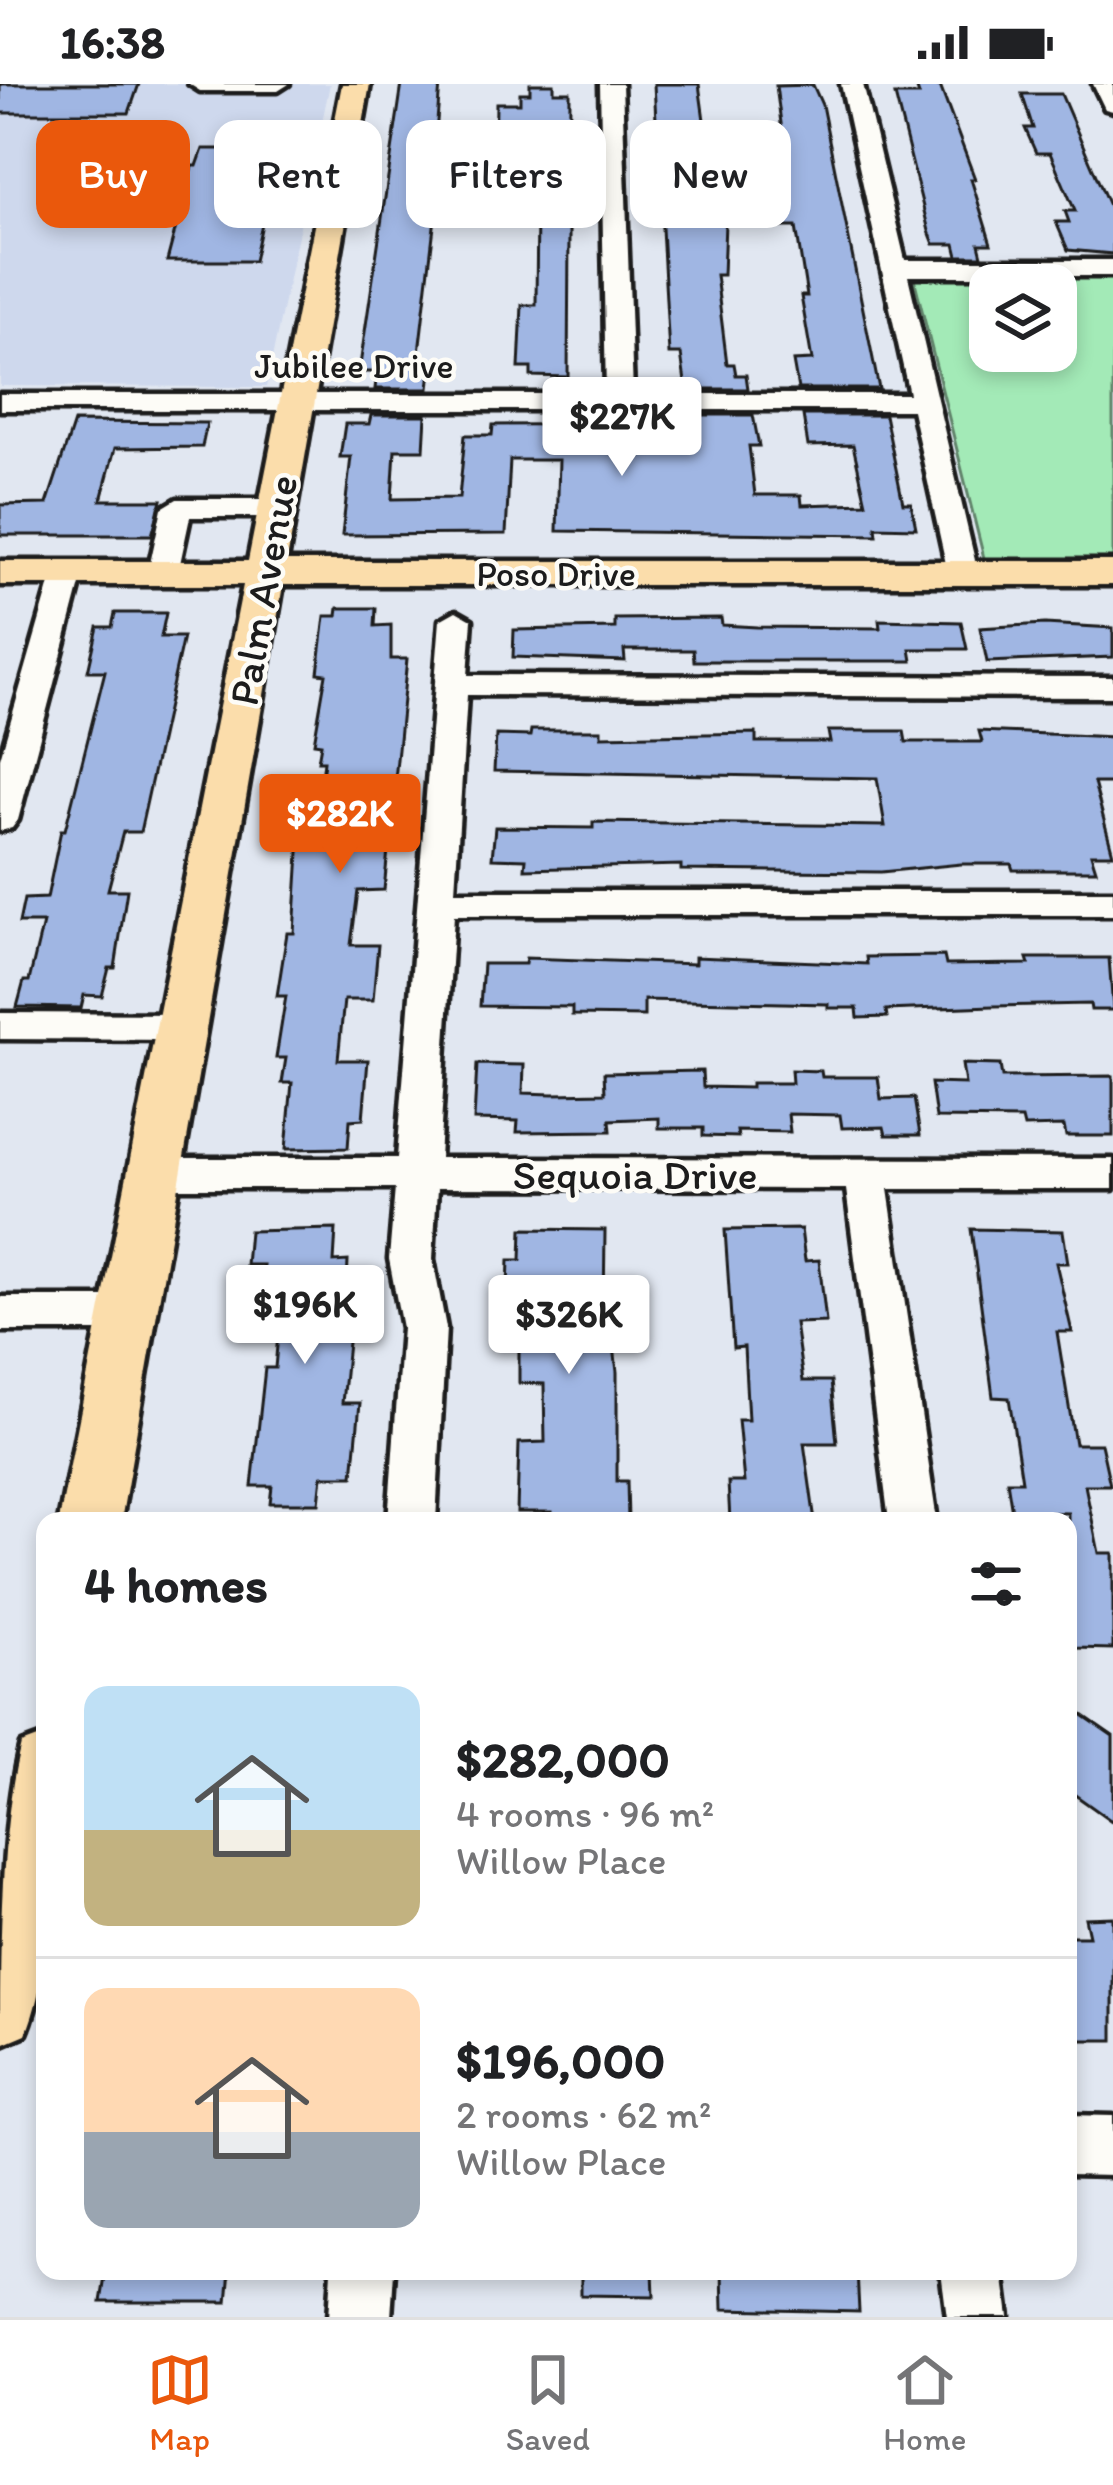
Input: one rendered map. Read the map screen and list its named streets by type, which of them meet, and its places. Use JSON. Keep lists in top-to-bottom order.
{
  "streets": {
    "main road": ["Poso Drive", "Palm Avenue"],
    "street": ["Jubilee Drive", "Sequoia Drive"]
  },
  "crossings": [
    ["Jubilee Drive", "Palm Avenue"],
    ["Poso Drive", "Palm Avenue"],
    ["Palm Avenue", "Sequoia Drive"]
  ],
  "page": {
    "status": "16:38",
    "chip": [
      "Buy",
      "Rent",
      "Filters",
      "New"
    ],
    "price": [
      "$227K",
      "$282K",
      "$196K",
      "$326K"
    ],
    "heading": "4 homes",
    "list": [
      {
        "name": "$282,000",
        "note": "4 rooms · 96 m² · Willow Place"
      },
      {
        "name": "$196,000",
        "note": "2 rooms · 62 m² · Willow Place"
      }
    ],
    "tabs": ["Map", "Saved", "Home"]
  }
}
